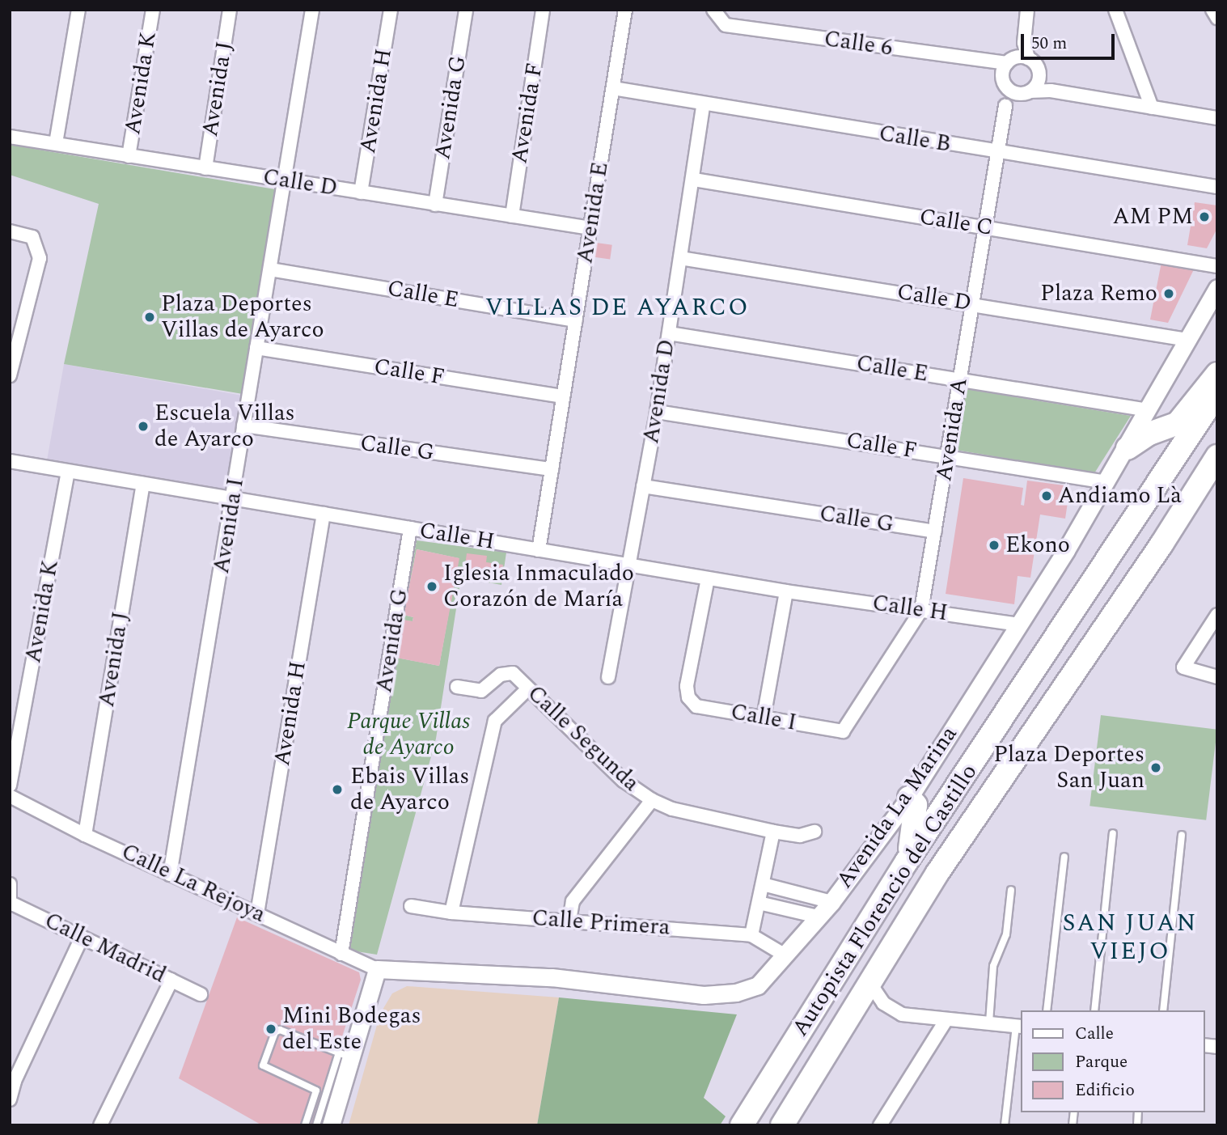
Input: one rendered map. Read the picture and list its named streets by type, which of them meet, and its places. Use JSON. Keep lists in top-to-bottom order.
{
  "streets": {
    "highway": ["Autopista Florencio del Castillo"],
    "street": [
      "Calle 6",
      "Avenida K",
      "Avenida J",
      "Avenida H",
      "Avenida G",
      "Avenida F",
      "Calle B",
      "Calle D",
      "Avenida E",
      "Calle C",
      "Calle E",
      "Calle F",
      "Avenida D",
      "Avenida A",
      "Calle G",
      "Avenida I",
      "Calle H",
      "Calle I",
      "Calle Segunda",
      "Avenida La Marina",
      "Calle La Rejoya",
      "Calle Primera",
      "Calle Madrid"
    ]
  },
  "crossings": [
    ["Avenida K", "Calle D"],
    ["Avenida K", "Calle H"],
    ["Avenida J", "Calle D"],
    ["Avenida J", "Calle H"],
    ["Avenida J", "Calle La Rejoya"],
    ["Avenida H", "Calle D"],
    ["Avenida H", "Calle H"],
    ["Avenida H", "Calle La Rejoya"],
    ["Avenida G", "Calle D"],
    ["Avenida G", "Calle H"],
    ["Avenida G", "Calle La Rejoya"],
    ["Avenida F", "Calle D"],
    ["Calle B", "Avenida E"],
    ["Calle B", "Avenida D"],
    ["Calle B", "Avenida A"],
    ["Calle D", "Avenida E"],
    ["Calle D", "Avenida D"],
    ["Calle D", "Avenida A"],
    ["Calle D", "Avenida I"],
    ["Calle D", "Avenida La Marina"],
    ["Avenida E", "Calle E"],
    ["Avenida E", "Calle F"],
    ["Avenida E", "Calle G"],
    ["Avenida E", "Calle H"],
    ["Calle C", "Avenida D"],
    ["Calle C", "Avenida A"],
    ["Calle E", "Avenida D"],
    ["Calle E", "Avenida A"],
    ["Calle E", "Avenida I"],
    ["Calle E", "Avenida La Marina"],
    ["Calle F", "Avenida D"],
    ["Calle F", "Avenida A"],
    ["Calle F", "Avenida I"],
    ["Calle F", "Avenida La Marina"],
    ["Avenida D", "Calle G"],
    ["Avenida D", "Calle H"],
    ["Avenida A", "Calle G"],
    ["Avenida A", "Calle H"],
    ["Avenida A", "Calle I"],
    ["Calle G", "Avenida I"],
    ["Avenida I", "Calle H"],
    ["Avenida I", "Calle La Rejoya"],
    ["Calle H", "Calle I"],
    ["Calle H", "Avenida La Marina"],
    ["Avenida La Marina", "Calle La Rejoya"],
    ["Avenida La Marina", "Calle Primera"]
  ],
  "districts": ["VILLAS DE AYARCO", "SAN JUAN VIEJO"],
  "parks": ["Parque Villas de Ayarco"],
  "places": [
    "AM PM",
    "Plaza Remo",
    "Plaza Deportes Villas de Ayarco",
    "Escuela Villas de Ayarco",
    "Andiamo Là",
    "Ekono",
    "Iglesia Inmaculado Corazón de María",
    "Plaza Deportes San Juan",
    "Ebais Villas de Ayarco",
    "Mini Bodegas del Este"
  ],
  "legend": ["Calle", "Parque", "Edificio"],
  "scale_bar": "50 m"
}
